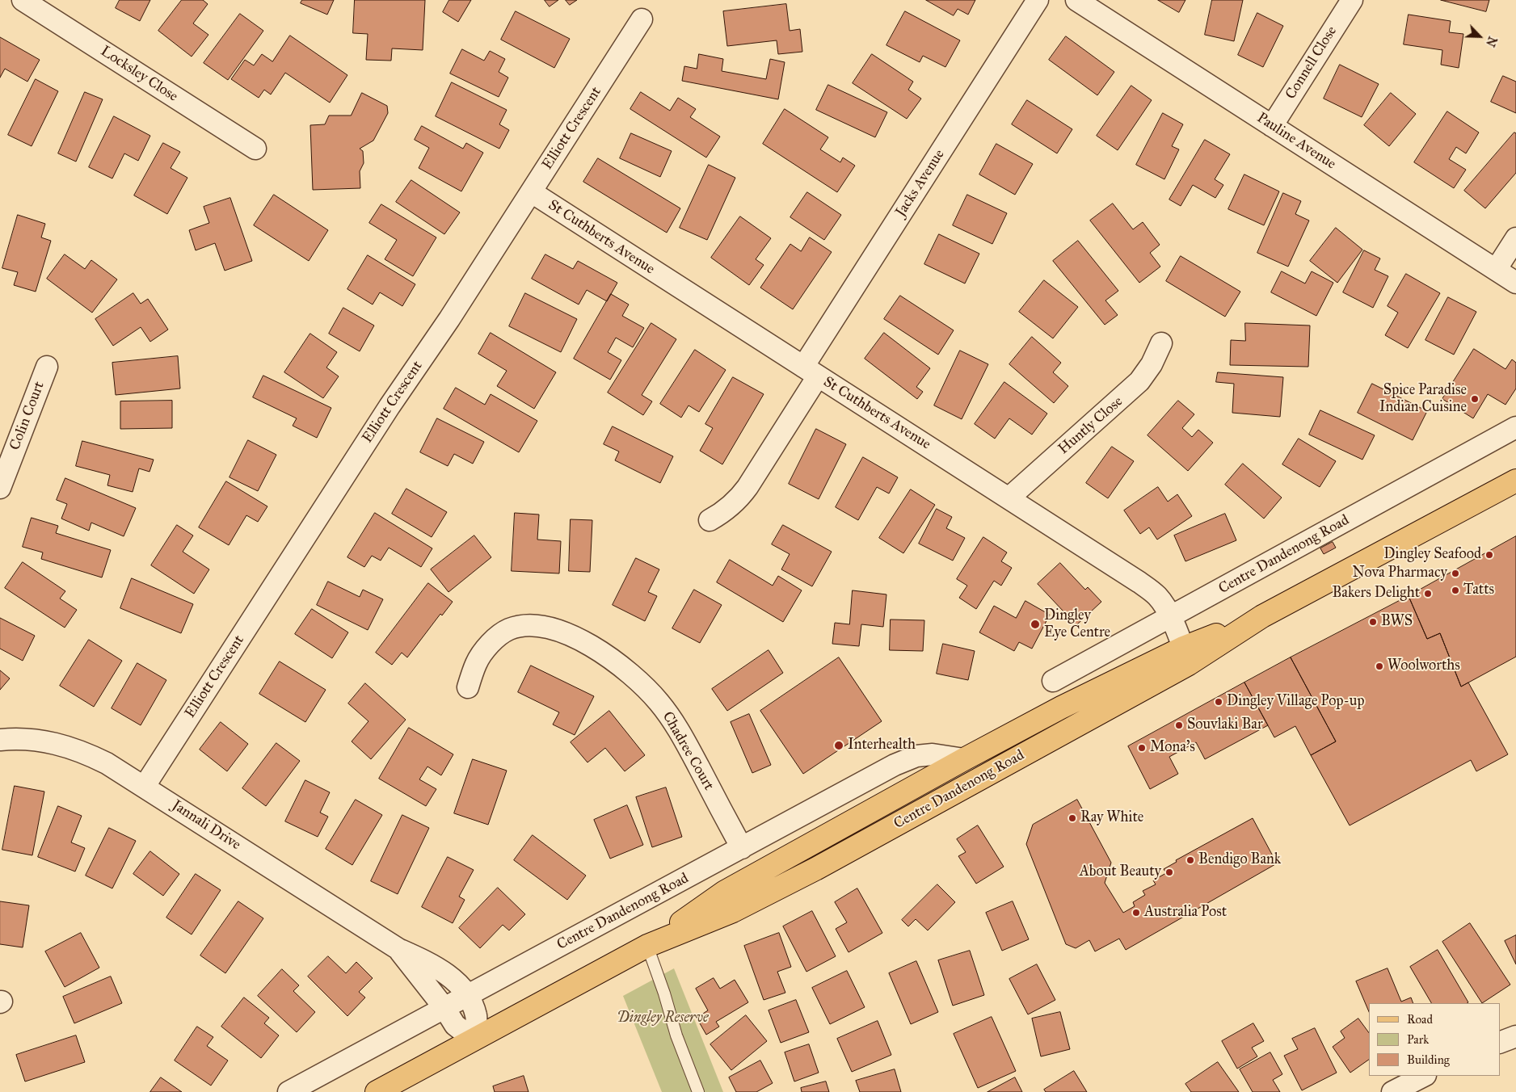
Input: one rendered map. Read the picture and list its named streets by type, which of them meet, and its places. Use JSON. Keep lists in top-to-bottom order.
{
  "streets": {
    "main road": ["Centre Dandenong Road"],
    "street": [
      "Connell Close",
      "Locksley Close",
      "Elliott Crescent",
      "Pauline Avenue",
      "Jacks Avenue",
      "St Cuthberts Avenue",
      "Colin Court",
      "Huntly Close",
      "Chadree Court",
      "Jannali Drive"
    ]
  },
  "crossings": [
    ["Connell Close", "Pauline Avenue"],
    ["Elliott Crescent", "St Cuthberts Avenue"],
    ["Elliott Crescent", "Jannali Drive"],
    ["Jacks Avenue", "St Cuthberts Avenue"],
    ["St Cuthberts Avenue", "Huntly Close"],
    ["St Cuthberts Avenue", "Centre Dandenong Road"],
    ["Centre Dandenong Road", "Chadree Court"],
    ["Centre Dandenong Road", "Jannali Drive"]
  ],
  "parks": ["Dingley Reserve"],
  "places": [
    "Spice Paradise Indian Cuisine",
    "Dingley Seafood",
    "Nova Pharmacy",
    "Tatts",
    "Bakers Delight",
    "BWS",
    "Dingley Eye Centre",
    "Woolworths",
    "Dingley Village Pop-up",
    "Souvlaki Bar",
    "Interhealth",
    "Mona's",
    "Ray White",
    "Bendigo Bank",
    "About Beauty",
    "Australia Post"
  ],
  "legend": ["Road", "Park", "Building"],
  "north": "bottom right"
}
